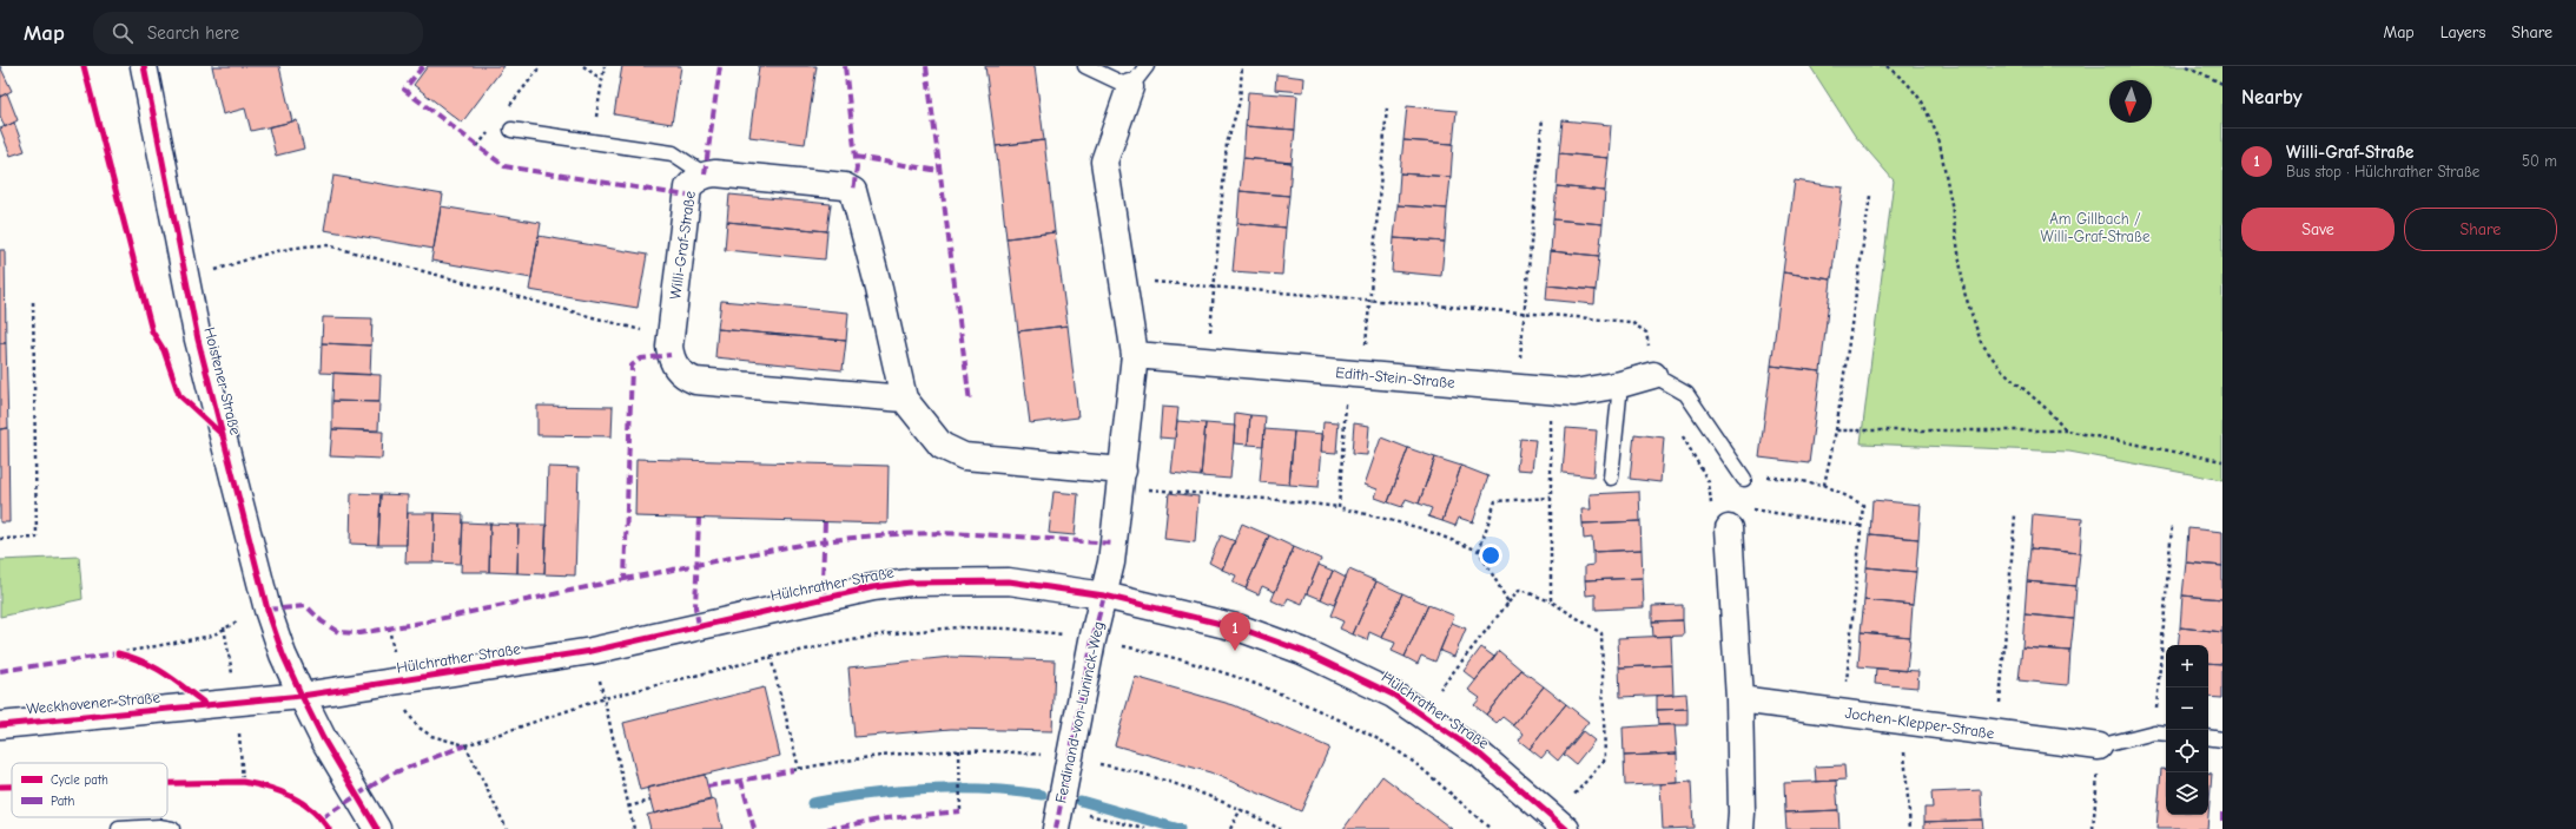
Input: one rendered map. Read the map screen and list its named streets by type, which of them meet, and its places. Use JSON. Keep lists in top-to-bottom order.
{
  "streets": {
    "street": [
      "Willi-Graf-Straße",
      "Edith-Stein-Straße",
      "Hoistener Straße",
      "Hülchrather Straße",
      "Weckhovener Straße",
      "Ferdinand-von-Lüninck-Weg",
      "Jochen-Klepper-Straße"
    ]
  },
  "crossings": [
    ["Hoistener Straße", "Hülchrather Straße"],
    ["Hoistener Straße", "Weckhovener Straße"],
    ["Hülchrather Straße", "Weckhovener Straße"],
    ["Hülchrather Straße", "Ferdinand-von-Lüninck-Weg"]
  ],
  "parks": ["Am Gillbach / Willi-Graf-Straße"],
  "legend": ["Cycle path", "Path"],
  "north": "bottom",
  "page": {
    "header": "Map",
    "search": "Search here",
    "nav": ["Map", "Layers", "Share"],
    "heading": "Nearby",
    "list": [
      {
        "mark": "1",
        "name": "Willi-Graf-Straße",
        "note": "Bus stop · Hülchrather Straße",
        "value": "50 m"
      }
    ],
    "buttons": ["Save", "Share"],
    "pins": "1",
    "map_buttons": ["+", "−"]
  }
}
